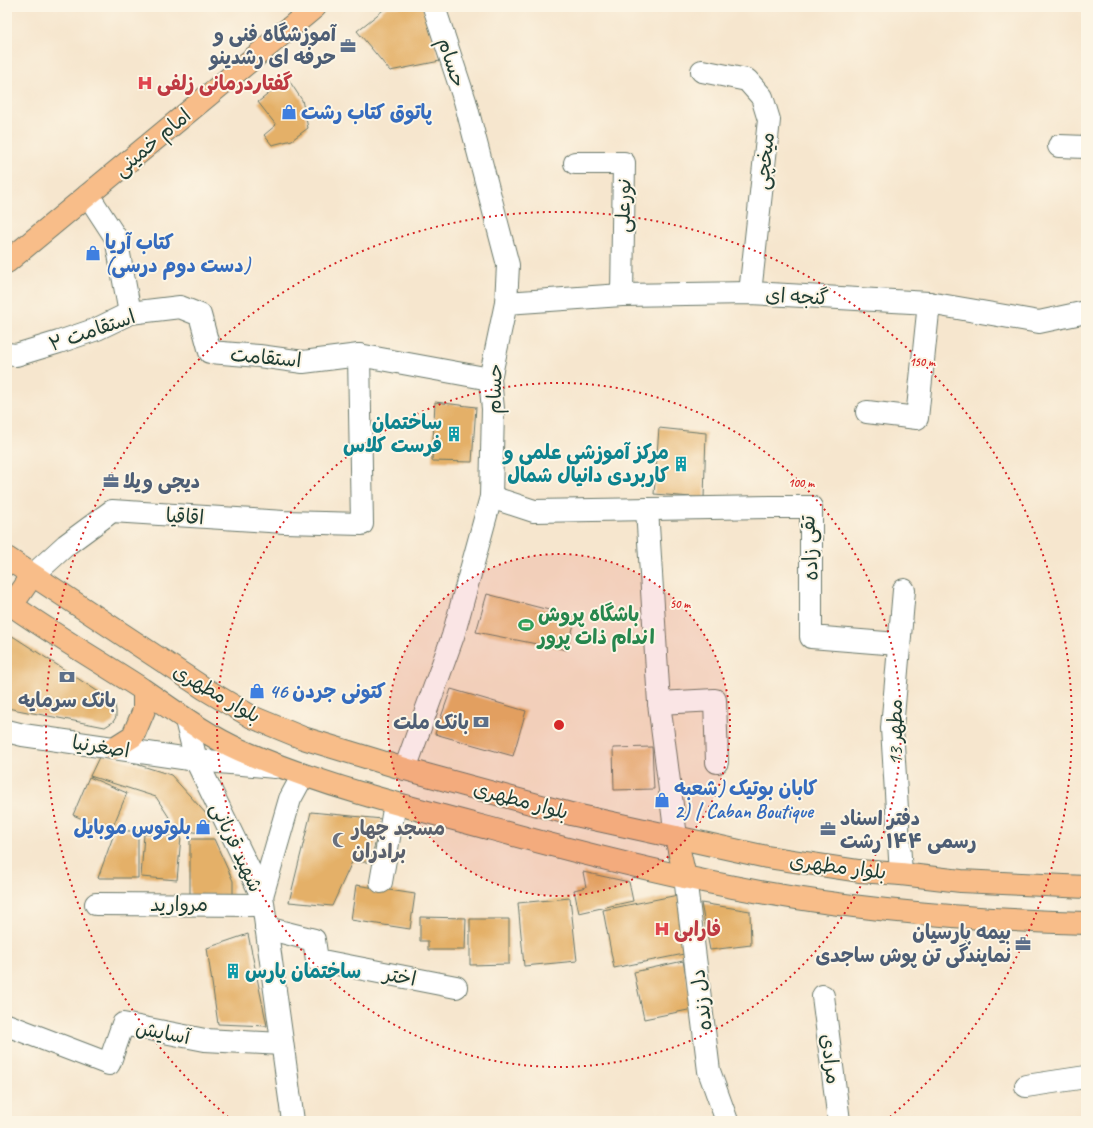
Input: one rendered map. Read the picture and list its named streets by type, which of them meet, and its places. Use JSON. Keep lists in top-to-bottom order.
{
  "streets": {
    "main road": ["امام خمینی", "بلوار مطهری"],
    "street": [
      "حسام",
      "میخچی",
      "نورعلی",
      "گنجه ای",
      "استقامت ۲",
      "استقامت",
      "اقاقیا",
      "تقی زاده",
      "مطهر 13",
      "اصغرنیا",
      "شهید قربانی",
      "مروارید",
      "اختر",
      "دل زنده",
      "آسایش",
      "مرادی"
    ]
  },
  "crossings": [
    ["حسام", "گنجه ای"],
    ["حسام", "استقامت"],
    ["حسام", "تقی زاده"],
    ["حسام", "بلوار مطهری"],
    ["میخچی", "گنجه ای"],
    ["نورعلی", "گنجه ای"],
    ["استقامت ۲", "استقامت"],
    ["استقامت", "اقاقیا"],
    ["اقاقیا", "بلوار مطهری"],
    ["تقی زاده", "مطهر 13"],
    ["بلوار مطهری", "مطهر 13"],
    ["بلوار مطهری", "اصغرنیا"],
    ["بلوار مطهری", "شهید قربانی"],
    ["بلوار مطهری", "دل زنده"],
    ["اصغرنیا", "شهید قربانی"],
    ["شهید قربانی", "مروارید"],
    ["شهید قربانی", "اختر"],
    ["شهید قربانی", "آسایش"]
  ],
  "places": {
    "office": [
      "آموزشگاه فنی و حرفه ای رشدینو",
      "دیجی ویلا",
      "دفتر اسناد رسمی ۱۴۴ رشت",
      "بیمه پارسیان نمایندگی تن پوش ساجدی"
    ],
    "hospital": ["گفتاردرمانی زلفی", "فارابی"],
    "shop": [
      "پاتوق کتاب رشت",
      "کتاب آریا (دست دوم درسی)",
      "کتونی جردن 46",
      "کابان بوتیک (شعبه 2) | Caban Boutique",
      "بلوتوس موبایل"
    ],
    "building": ["ساختمان فرست کلاس", "مرکز آموزشی علمی و کاربردی دانیال شمال", "ساختمان پارس"],
    "sports": ["باشگاه پروش اندام ذات پرور"],
    "bank": ["بانک سرمایه", "بانک ملت"],
    "mosque": ["مسجد چهار برادران"]
  },
  "rings": ["150 m", "100 m", "50 m"]
}
